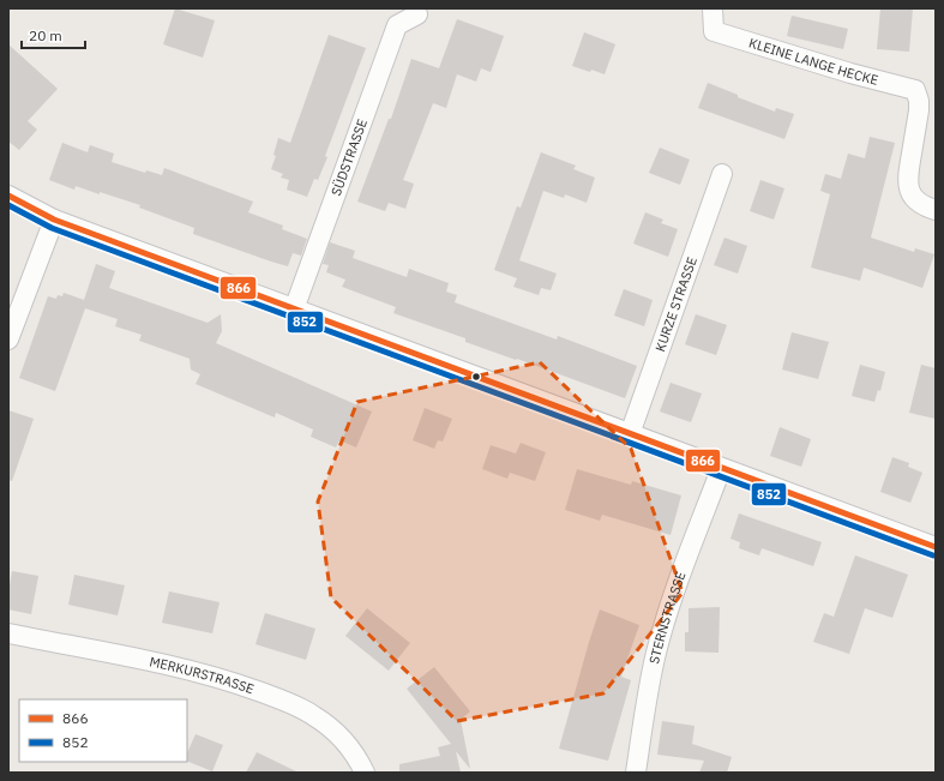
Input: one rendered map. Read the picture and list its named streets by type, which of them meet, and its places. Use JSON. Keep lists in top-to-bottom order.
{
  "streets": {
    "street": [
      "KLEINE LANGE HECKE",
      "SÜDSTRASSE",
      "KURZE STRASSE",
      "STERNSTRASSE",
      "MERKURSTRASSE"
    ]
  },
  "lines": ["transit line 866", "transit line 852"],
  "legend": ["866", "852"],
  "scale_bar": "20 m"
}
